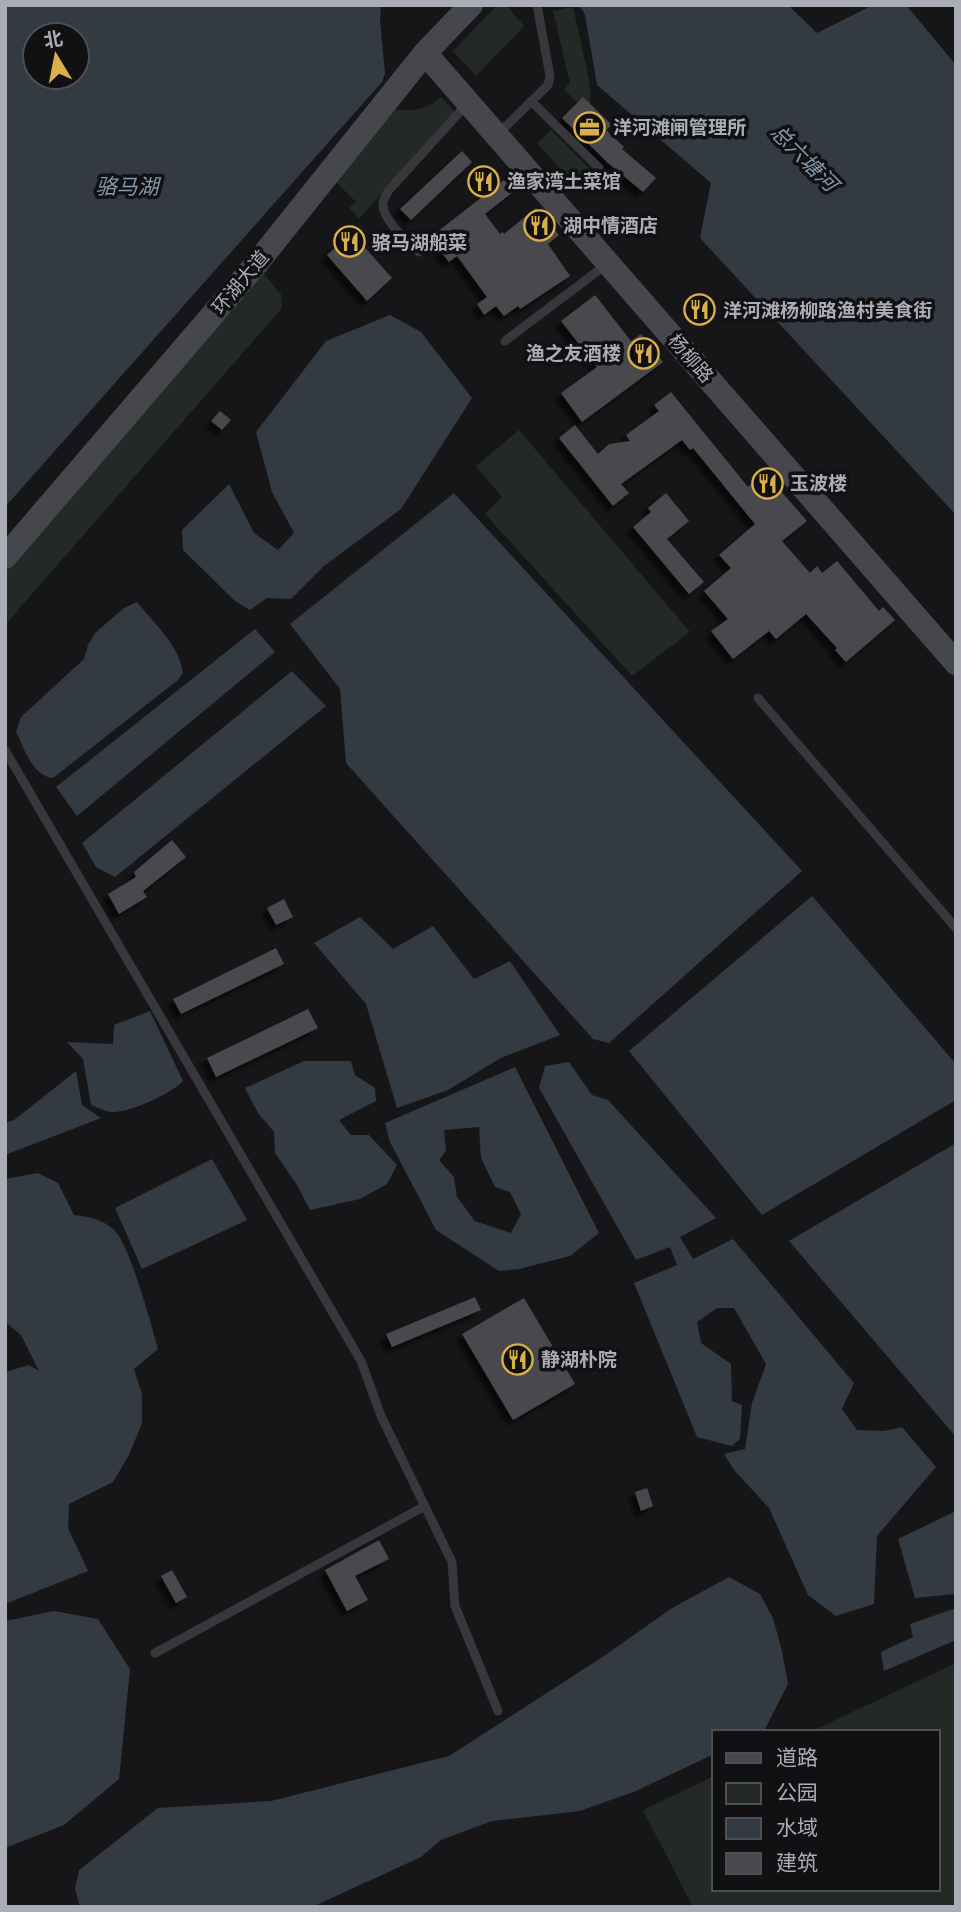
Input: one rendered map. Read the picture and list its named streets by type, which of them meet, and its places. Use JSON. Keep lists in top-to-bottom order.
{
  "streets": {
    "street": ["环湖大道", "杨柳路"]
  },
  "crossings": [
    ["环湖大道", "杨柳路"]
  ],
  "water": ["总六塘河", "骆马湖"],
  "places": {
    "office": ["洋河滩闸管理所"],
    "restaurant": [
      "渔家湾土菜馆",
      "湖中情酒店",
      "骆马湖船菜",
      "洋河滩杨柳路渔村美食街",
      "渔之友酒楼",
      "玉波楼",
      "静湖朴院"
    ]
  },
  "legend": [
    "道路",
    "公园",
    "水域",
    "建筑"
  ],
  "north": "top"
}
